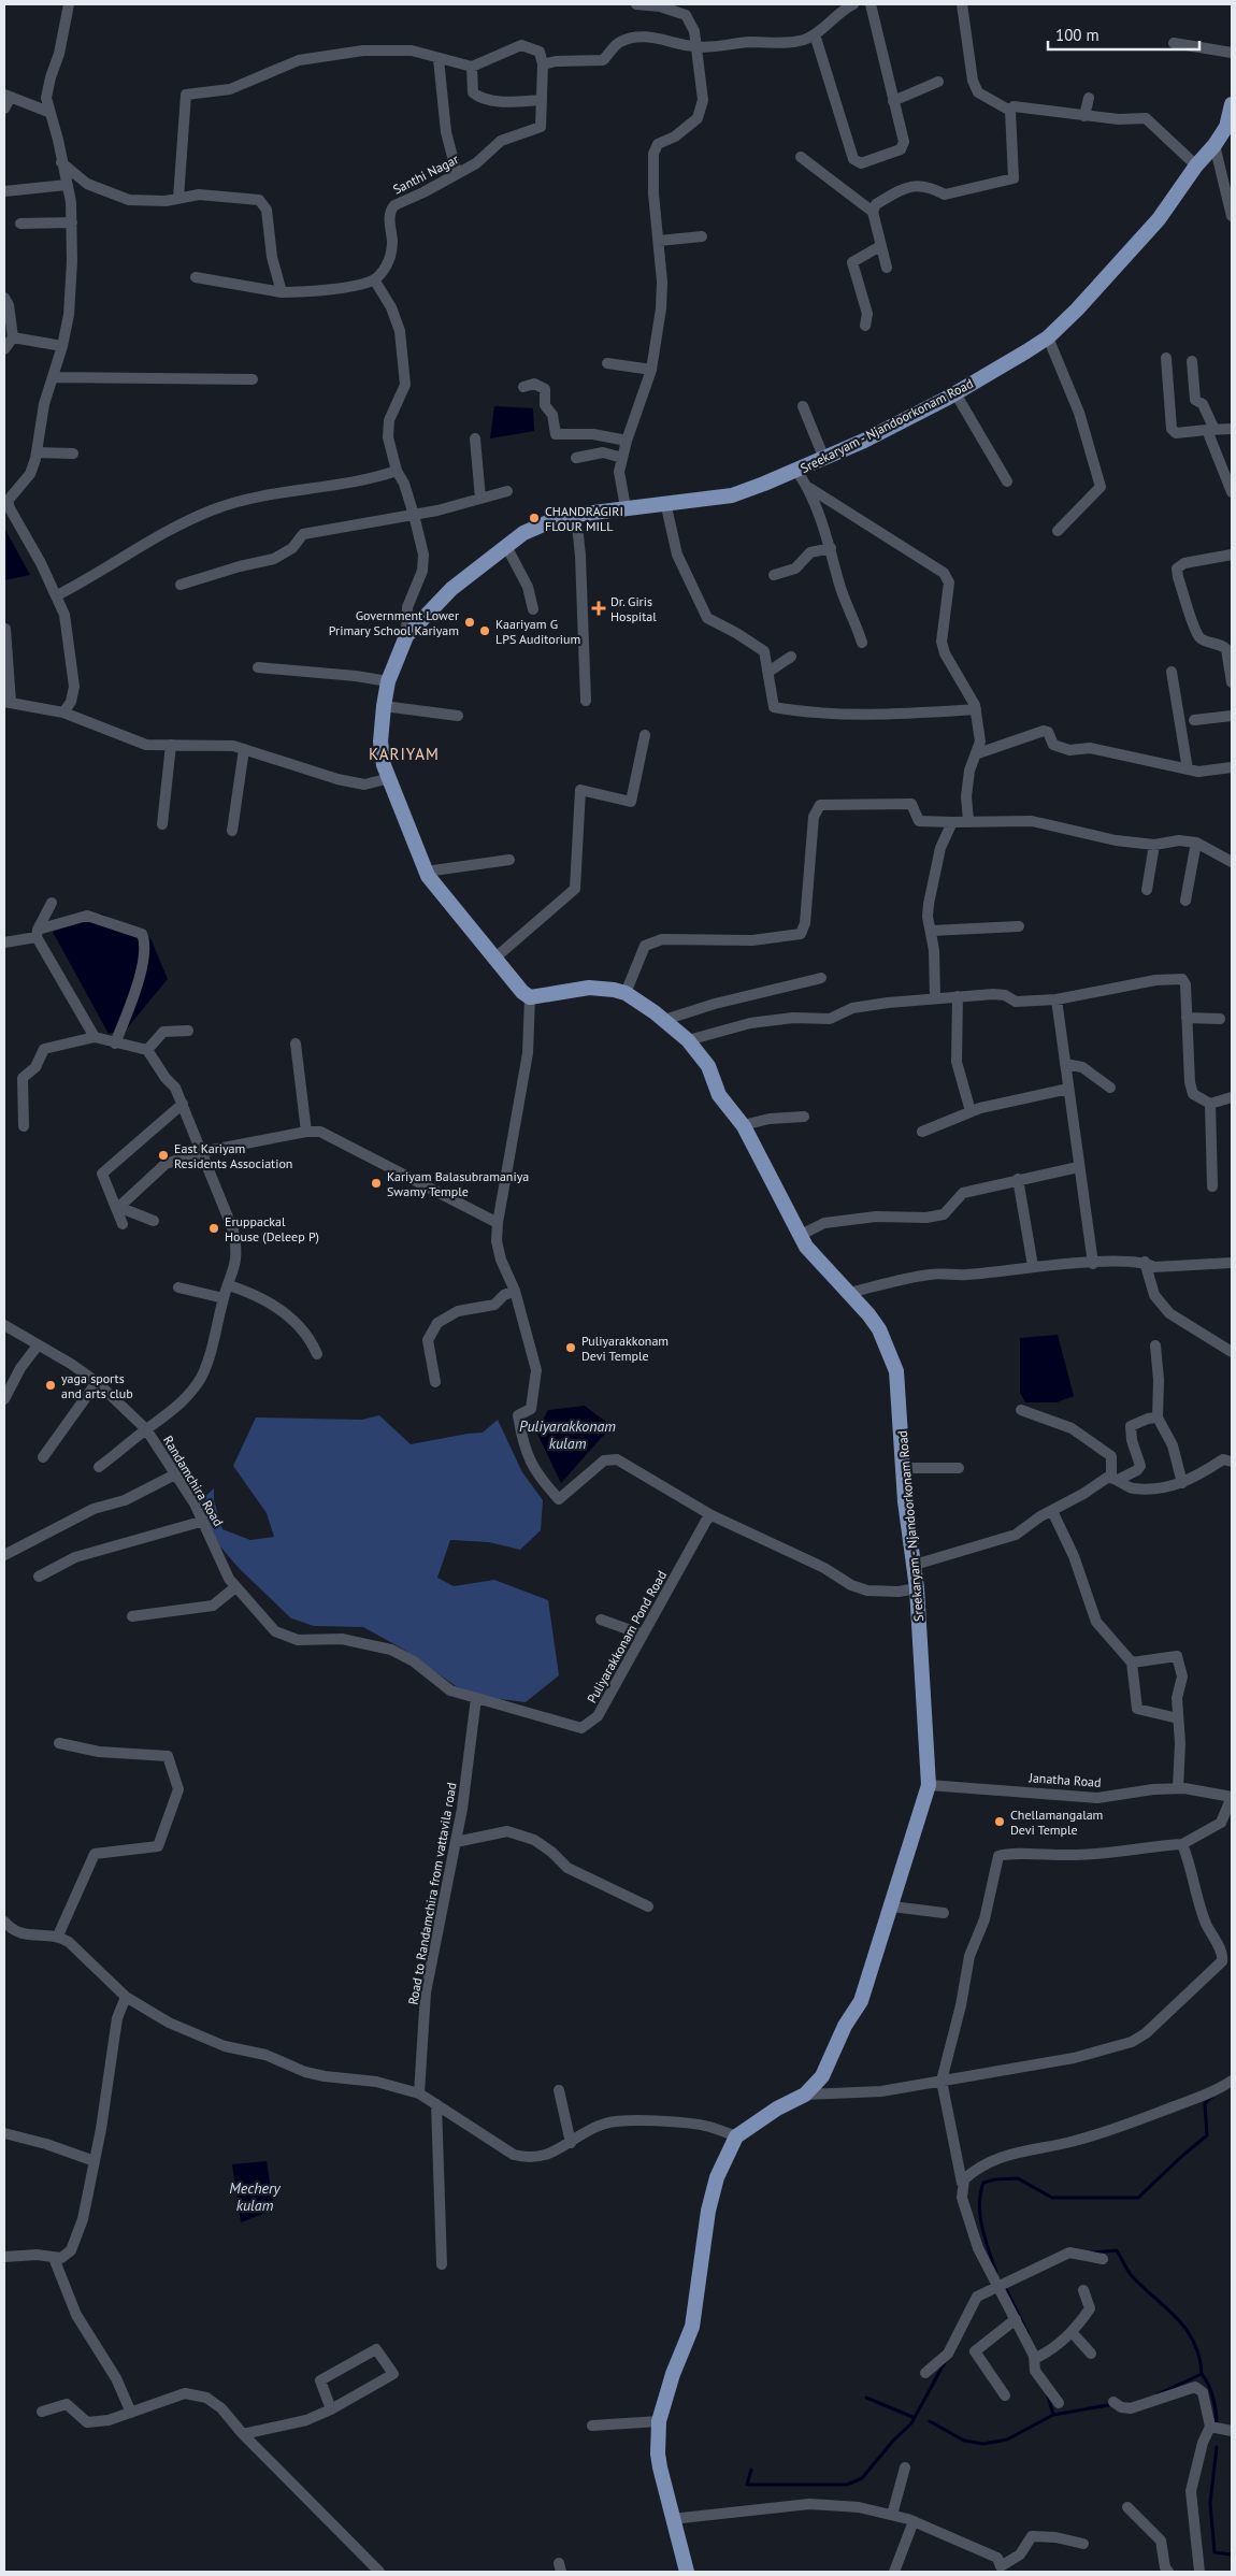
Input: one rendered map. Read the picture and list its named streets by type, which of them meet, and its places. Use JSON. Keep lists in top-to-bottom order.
{
  "streets": {
    "main road": ["Sreekaryam - Njandoorkonam Road"],
    "street": [
      "Santhi Nagar",
      "Randamchira Road",
      "Puliyarakkonam Pond Road",
      "Janatha Road",
      "Road to Randamchira from vattavila road"
    ]
  },
  "crossings": [
    ["Sreekaryam - Njandoorkonam Road", "Janatha Road"],
    ["Randamchira Road", "Puliyarakkonam Pond Road"],
    ["Randamchira Road", "Road to Randamchira from vattavila road"],
    ["Puliyarakkonam Pond Road", "Road to Randamchira from vattavila road"]
  ],
  "districts": ["KARIYAM"],
  "water": ["Puliyarakkonam kulam", "Mechery kulam"],
  "places": {
    "other": [
      "CHANDRAGIRI FLOUR MILL",
      "Government Lower Primary School Kariyam",
      "Kaariyam G LPS Auditorium",
      "East Kariyam Residents Association",
      "Kariyam Balasubramaniya Swamy Temple",
      "Eruppackal House (Deleep P)",
      "Puliyarakkonam Devi Temple",
      "yaga sports and arts club",
      "Chellamangalam Devi Temple"
    ],
    "health": ["Dr. Giris Hospital"]
  },
  "scale_bar": "100 m"
}
